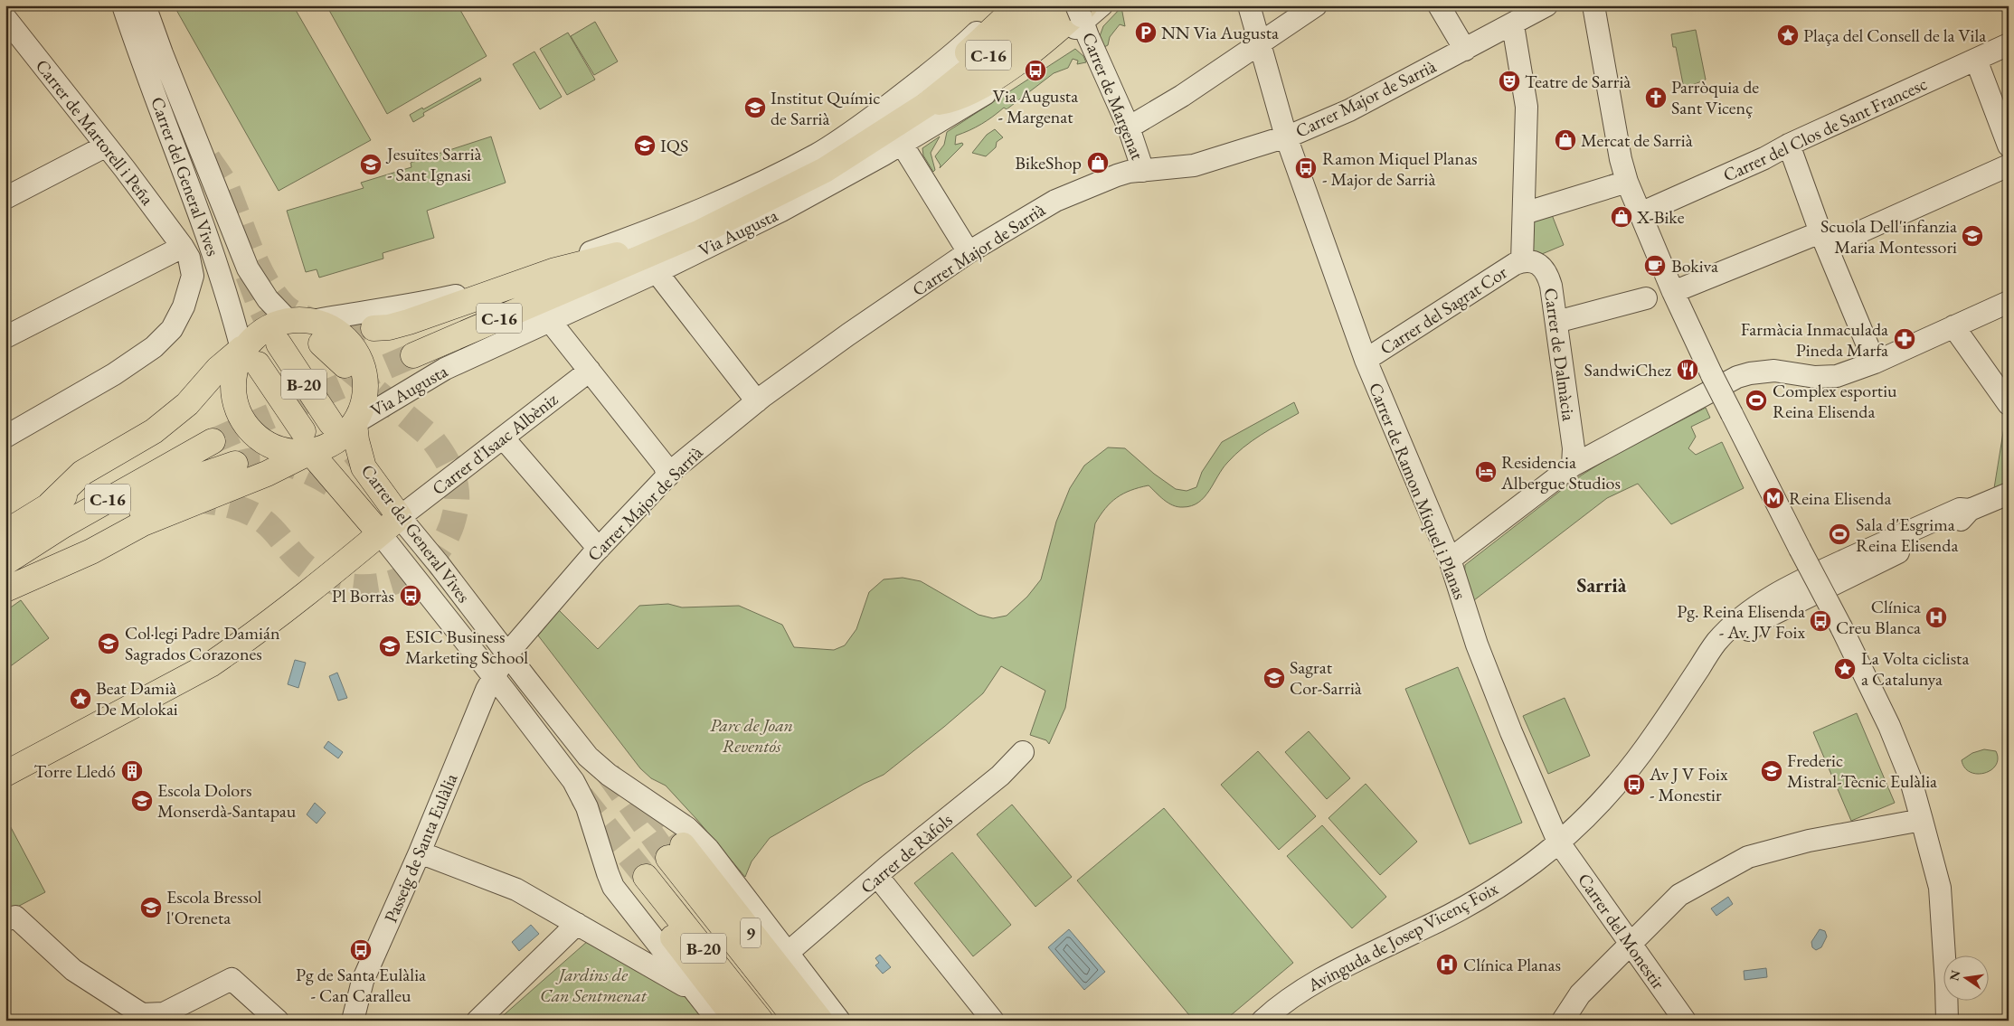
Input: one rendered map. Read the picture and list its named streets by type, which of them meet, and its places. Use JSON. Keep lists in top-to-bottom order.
{
  "streets": {
    "main road": [
      "C-16",
      "Carrer del General Vives",
      "B-20",
      "9"
    ],
    "street": [
      "Carrer de Margenat",
      "Carrer Major de Sarrià",
      "Carrer del Clos de Sant Francesc",
      "Carrer de Martorell i Peña",
      "Via Augusta",
      "Carrer del Sagrat Cor",
      "Carrer de Dalmàcia",
      "Carrer d'Isaac Albèniz",
      "Carrer de Ramon Miquel i Planas",
      "Passeig de Santa Eulàlia",
      "Carrer de Ràfols",
      "Carrer del Monestir",
      "Avinguda de Josep Vicenç Foix"
    ]
  },
  "crossings": [
    ["Carrer de Margenat", "Carrer Major de Sarrià"],
    ["Carrer de Margenat", "Via Augusta"],
    ["Carrer Major de Sarrià", "Carrer del General Vives"],
    ["Carrer Major de Sarrià", "Carrer de Ramon Miquel i Planas"],
    ["Carrer Major de Sarrià", "Passeig de Santa Eulàlia"],
    ["Carrer del General Vives", "Via Augusta"],
    ["Carrer del General Vives", "B-20"],
    ["Carrer del General Vives", "Carrer d'Isaac Albèniz"],
    ["Carrer del General Vives", "Passeig de Santa Eulàlia"],
    ["Carrer del General Vives", "Carrer de Ràfols"],
    ["Via Augusta", "B-20"],
    ["Carrer del Sagrat Cor", "Carrer de Dalmàcia"],
    ["Carrer del Sagrat Cor", "Carrer de Ramon Miquel i Planas"],
    ["B-20", "9"],
    ["Carrer de Ramon Miquel i Planas", "Carrer del Monestir"],
    ["Carrer de Ramon Miquel i Planas", "Avinguda de Josep Vicenç Foix"],
    ["Carrer del Monestir", "Avinguda de Josep Vicenç Foix"]
  ],
  "districts": ["Sarrià"],
  "parks": ["Parc de Joan Reventós", "Jardins de Can Sentmenat"],
  "places": {
    "parking": ["NN Via Augusta"],
    "place": ["Plaça del Consell de la Vila", "La Volta ciclista a Catalunya", "Beat Damià De Molokai"],
    "bus stop": [
      "Via Augusta - Margenat",
      "Ramon Miquel Planas - Major de Sarrià",
      "Pl Borràs",
      "Pg. Reina Elisenda - Av. JV Foix",
      "Av J V Foix - Monestir",
      "Pg de Santa Eulàlia - Can Caralleu"
    ],
    "theatre": ["Teatre de Sarrià"],
    "church": ["Parròquia de Sant Vicenç"],
    "school or university": [
      "Institut Químic de Sarrià",
      "IQS",
      "Jesuïtes Sarrià - Sant Ignasi",
      "Scuola Dell'infanzia Maria Montessori",
      "Col·legi Padre Damián Sagrados Corazones",
      "ESIC Business Marketing School",
      "Sagrat Cor-Sarrià",
      "Frederic Mistral-Tècnic Eulàlia",
      "Escola Dolors Monserdà-Santapau",
      "Escola Bressol l'Oreneta"
    ],
    "shop": ["Mercat de Sarrià", "BikeShop", "X-Bike"],
    "cafe": ["Bokiva"],
    "pharmacy": ["Farmàcia Inmaculada Pineda Marfa"],
    "restaurant": ["SandwiChez"],
    "sports": ["Complex esportiu Reina Elisenda", "Sala d'Esgrima Reina Elisenda"],
    "hotel": ["Residencia Albergue Studios"],
    "metro station": ["Reina Elisenda"],
    "hospital": ["Clínica Creu Blanca", "Clínica Planas"],
    "building": ["Torre Lledó"]
  },
  "north": "left"
}
